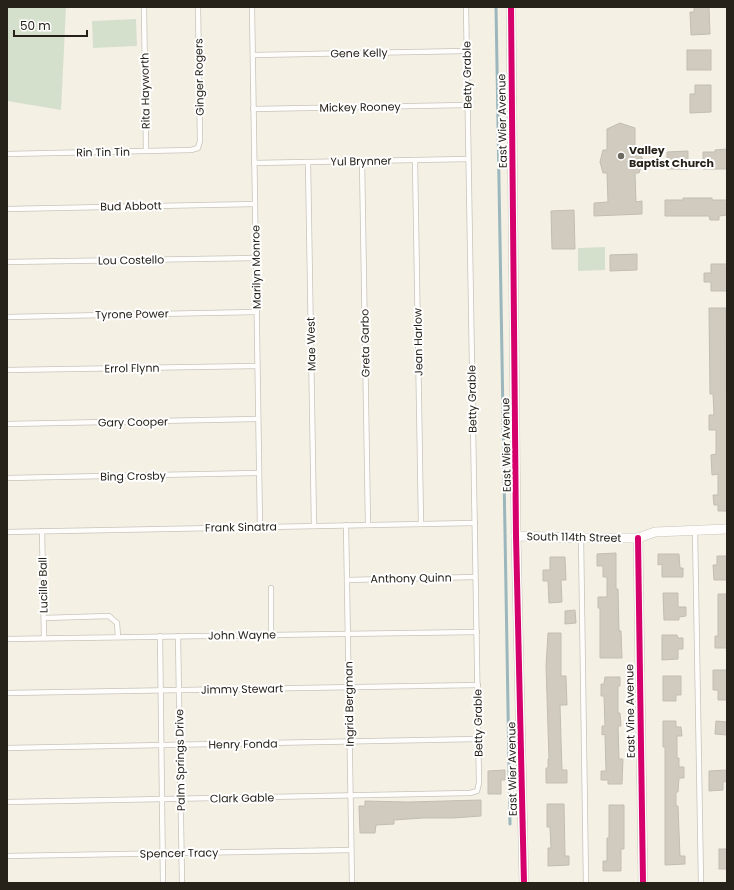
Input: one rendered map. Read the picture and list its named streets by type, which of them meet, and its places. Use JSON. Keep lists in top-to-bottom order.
{
  "streets": {
    "street": ["East Wier Avenue", "South 114th Street", "East Vine Avenue"],
    "lane": [
      "Gene Kelly",
      "Betty Grable",
      "Ginger Rogers",
      "Rita Hayworth",
      "Mickey Rooney",
      "Rin Tin Tin",
      "Yul Brynner",
      "Bud Abbott",
      "Lou Costello",
      "Marilyn Monroe",
      "Tyrone Power",
      "Jean Harlow",
      "Greta Garbo",
      "Mae West",
      "Errol Flynn",
      "Gary Cooper",
      "Bing Crosby",
      "Frank Sinatra",
      "Anthony Quinn",
      "Lucille Ball",
      "John Wayne",
      "Jimmy Stewart",
      "Ingrid Bergman",
      "Henry Fonda",
      "Palm Springs Drive",
      "Clark Gable",
      "Spencer Tracy"
    ]
  },
  "crossings": [
    ["Gene Kelly", "Betty Grable"],
    ["Gene Kelly", "Marilyn Monroe"],
    ["Betty Grable", "Mickey Rooney"],
    ["Betty Grable", "Yul Brynner"],
    ["Betty Grable", "Frank Sinatra"],
    ["Betty Grable", "Anthony Quinn"],
    ["Betty Grable", "John Wayne"],
    ["Betty Grable", "Jimmy Stewart"],
    ["Betty Grable", "Henry Fonda"],
    ["Betty Grable", "Clark Gable"],
    ["Ginger Rogers", "Rin Tin Tin"],
    ["Rita Hayworth", "Rin Tin Tin"],
    ["Mickey Rooney", "Marilyn Monroe"],
    ["East Wier Avenue", "South 114th Street"],
    ["Yul Brynner", "Marilyn Monroe"],
    ["Yul Brynner", "Jean Harlow"],
    ["Yul Brynner", "Greta Garbo"],
    ["Yul Brynner", "Mae West"],
    ["Bud Abbott", "Marilyn Monroe"],
    ["Lou Costello", "Marilyn Monroe"],
    ["Marilyn Monroe", "Tyrone Power"],
    ["Marilyn Monroe", "Errol Flynn"],
    ["Marilyn Monroe", "Gary Cooper"],
    ["Marilyn Monroe", "Bing Crosby"],
    ["Marilyn Monroe", "Frank Sinatra"],
    ["Jean Harlow", "Frank Sinatra"],
    ["Greta Garbo", "Frank Sinatra"],
    ["Mae West", "Frank Sinatra"],
    ["Frank Sinatra", "Lucille Ball"],
    ["Frank Sinatra", "Ingrid Bergman"],
    ["South 114th Street", "East Vine Avenue"],
    ["Anthony Quinn", "Ingrid Bergman"],
    ["Lucille Ball", "John Wayne"],
    ["John Wayne", "Ingrid Bergman"],
    ["John Wayne", "Palm Springs Drive"],
    ["Jimmy Stewart", "Ingrid Bergman"],
    ["Jimmy Stewart", "Palm Springs Drive"],
    ["Ingrid Bergman", "Henry Fonda"],
    ["Ingrid Bergman", "Clark Gable"],
    ["Ingrid Bergman", "Spencer Tracy"],
    ["Henry Fonda", "Palm Springs Drive"],
    ["Palm Springs Drive", "Clark Gable"],
    ["Palm Springs Drive", "Spencer Tracy"]
  ],
  "places": ["Valley Baptist Church"],
  "scale_bar": "50 m"
}
